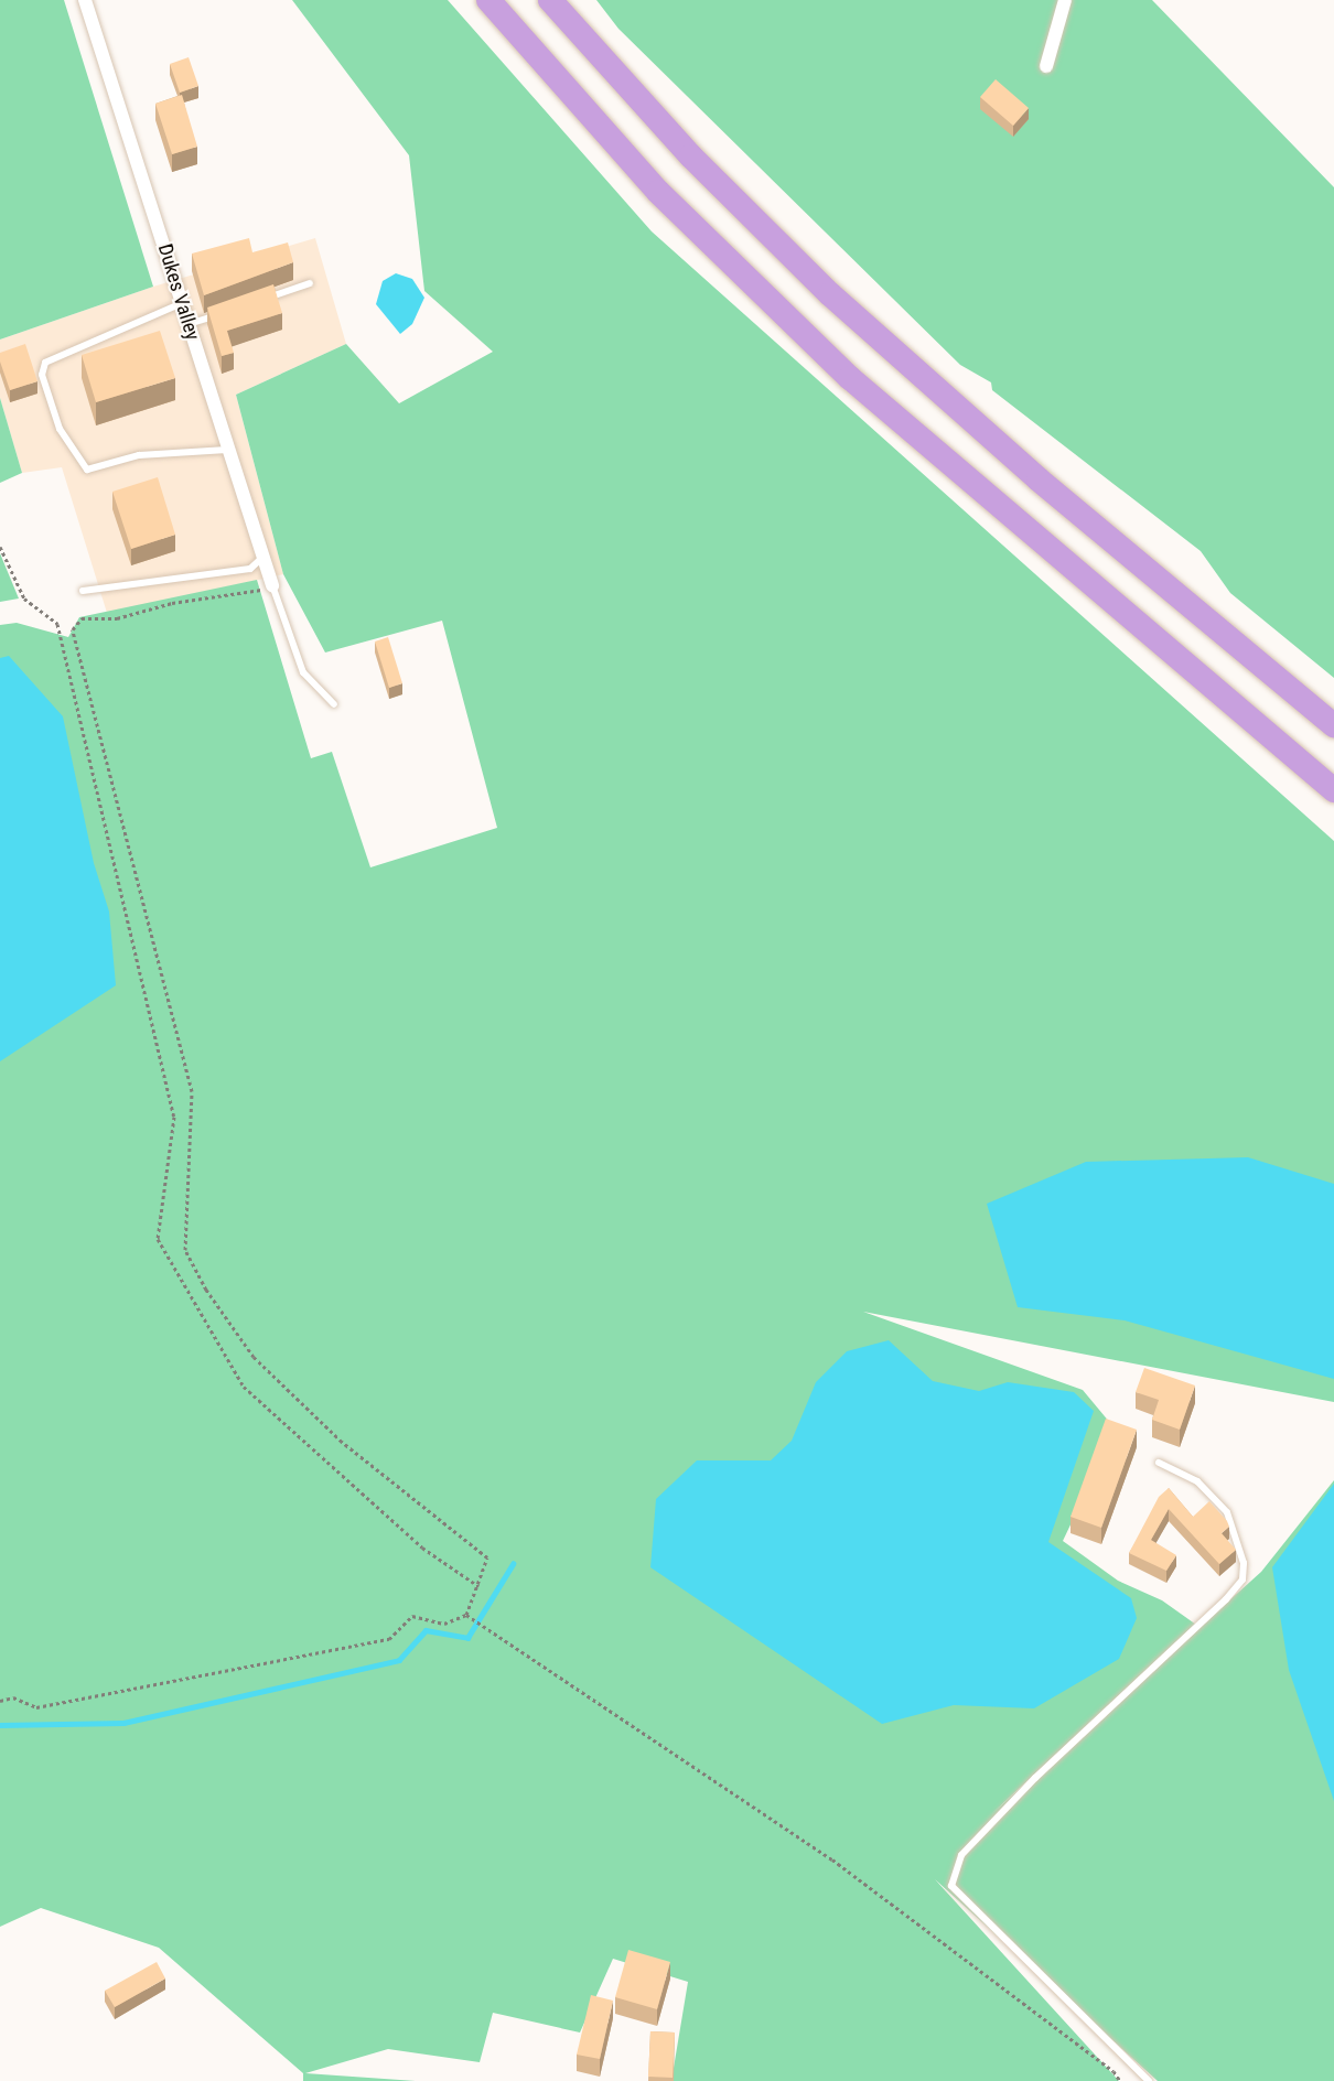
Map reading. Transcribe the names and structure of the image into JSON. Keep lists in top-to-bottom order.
{
  "streets": {
    "street": ["Dukes Valley"]
  }
}
